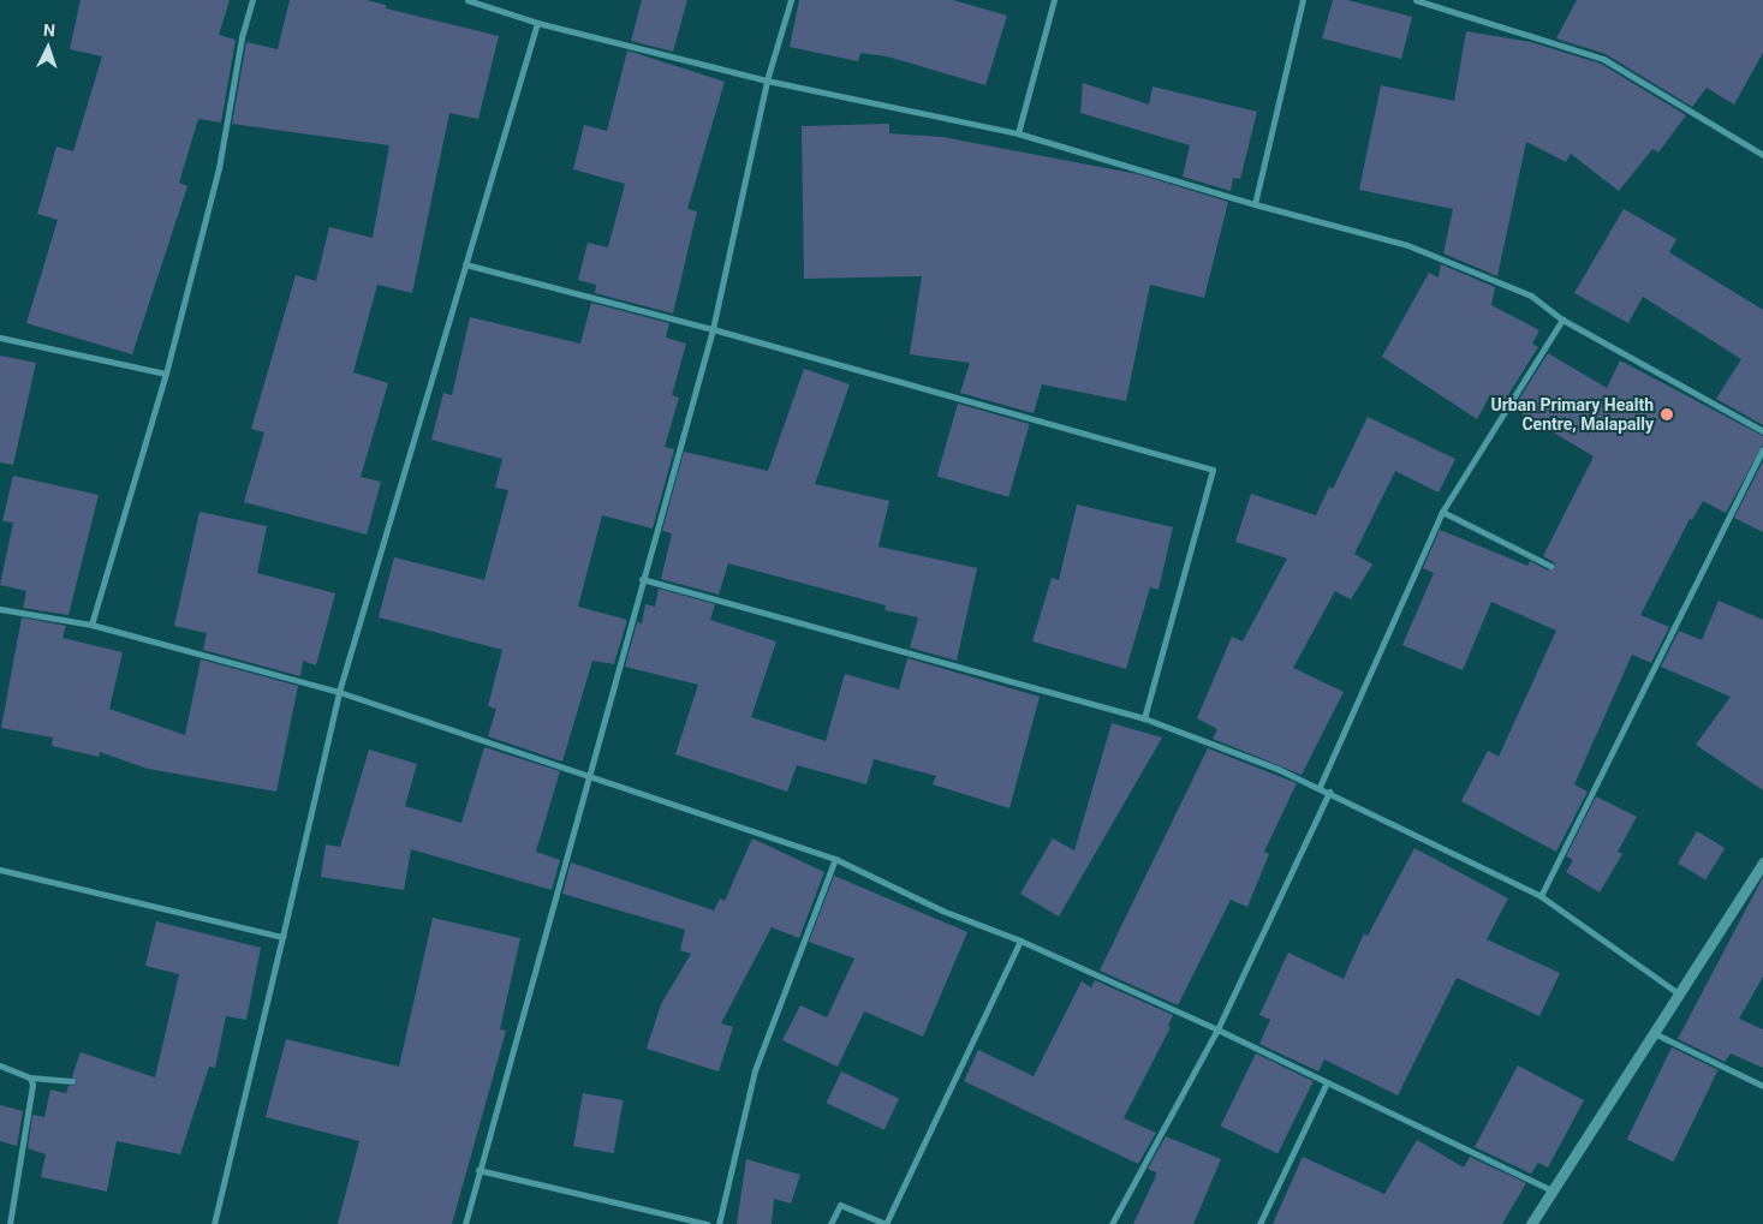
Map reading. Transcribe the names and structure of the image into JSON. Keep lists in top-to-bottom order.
{
  "places": ["Urban Primary Health Centre, Malapally"],
  "north": "top"
}
